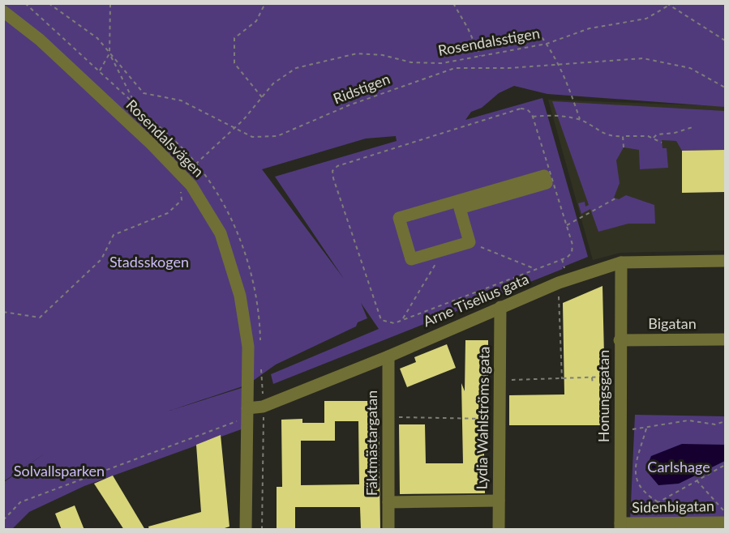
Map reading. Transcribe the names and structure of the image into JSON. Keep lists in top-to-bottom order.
{
  "streets": {
    "street": [
      "Rosendalsvägen",
      "Arne Tiselius gata",
      "Bigatan",
      "Honungsgatan",
      "Lydia Wahlströms gata",
      "Fäktmästargatan",
      "Sidenbigatan"
    ],
    "path": ["Rosendalsstigen", "Ridstigen"]
  },
  "crossings": [
    ["Rosendalsstigen", "Ridstigen"],
    ["Rosendalsstigen", "Rosendalsvägen"],
    ["Rosendalsvägen", "Arne Tiselius gata"],
    ["Arne Tiselius gata", "Honungsgatan"],
    ["Arne Tiselius gata", "Lydia Wahlströms gata"],
    ["Arne Tiselius gata", "Fäktmästargatan"],
    ["Bigatan", "Honungsgatan"],
    ["Honungsgatan", "Sidenbigatan"]
  ],
  "parks": ["Stadsskogen", "Carlshage", "Solvallsparken"]
}
